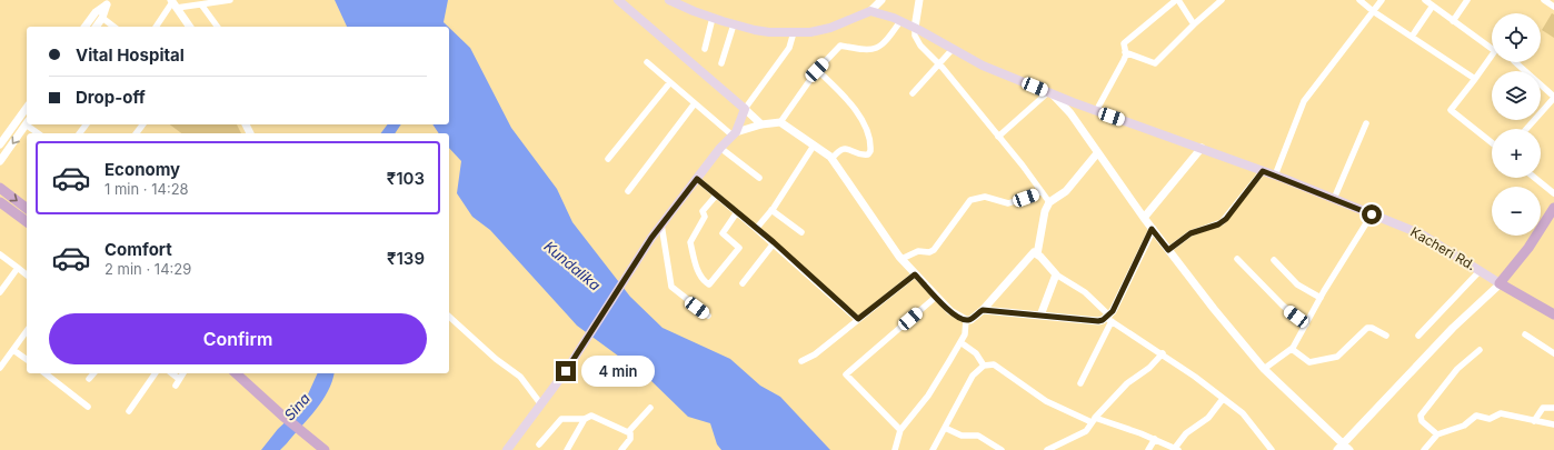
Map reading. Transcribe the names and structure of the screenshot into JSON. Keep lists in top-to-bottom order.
{
  "streets": {
    "main road": ["Kacheri Rd."]
  },
  "water": ["Kundalika", "Sina"],
  "page": {
    "map_buttons": ["+", "−"],
    "banner": ["Vital Hospital", "Drop-off"],
    "list": [
      {
        "name": "Economy",
        "note": "1 min · 14:28",
        "value": "₹103"
      },
      {
        "name": "Comfort",
        "note": "2 min · 14:29",
        "value": "₹139"
      }
    ],
    "buttons": "Confirm",
    "bubble": "4 min"
  }
}
